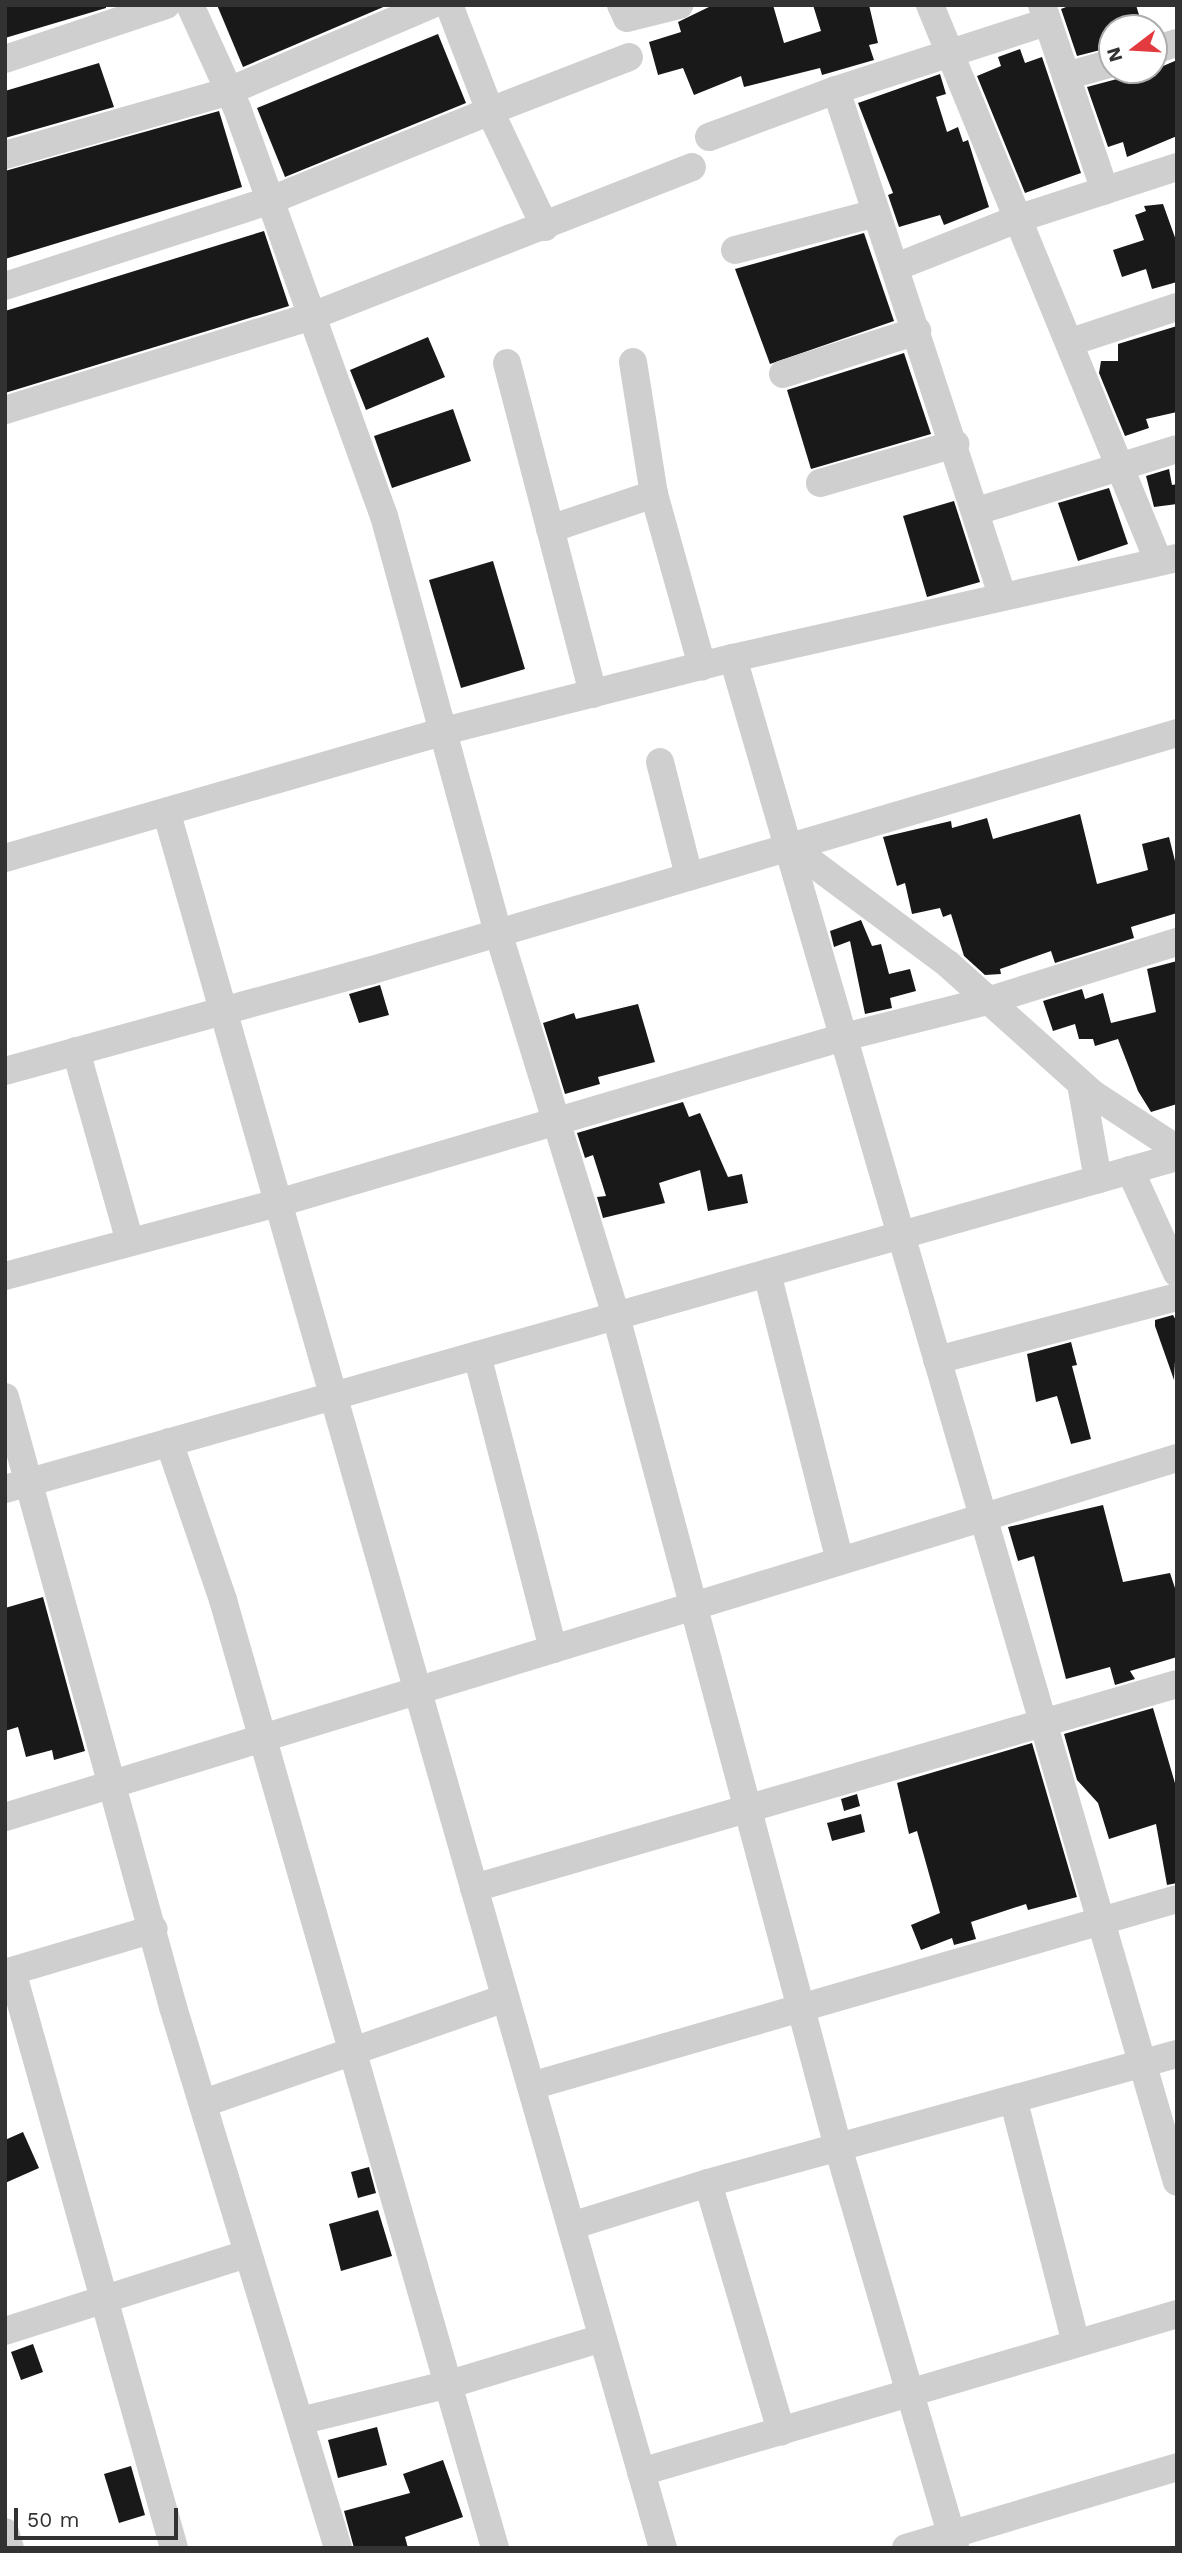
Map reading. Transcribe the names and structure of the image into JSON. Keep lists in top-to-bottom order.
{
  "scale_bar": "50 m",
  "north": "left"
}
